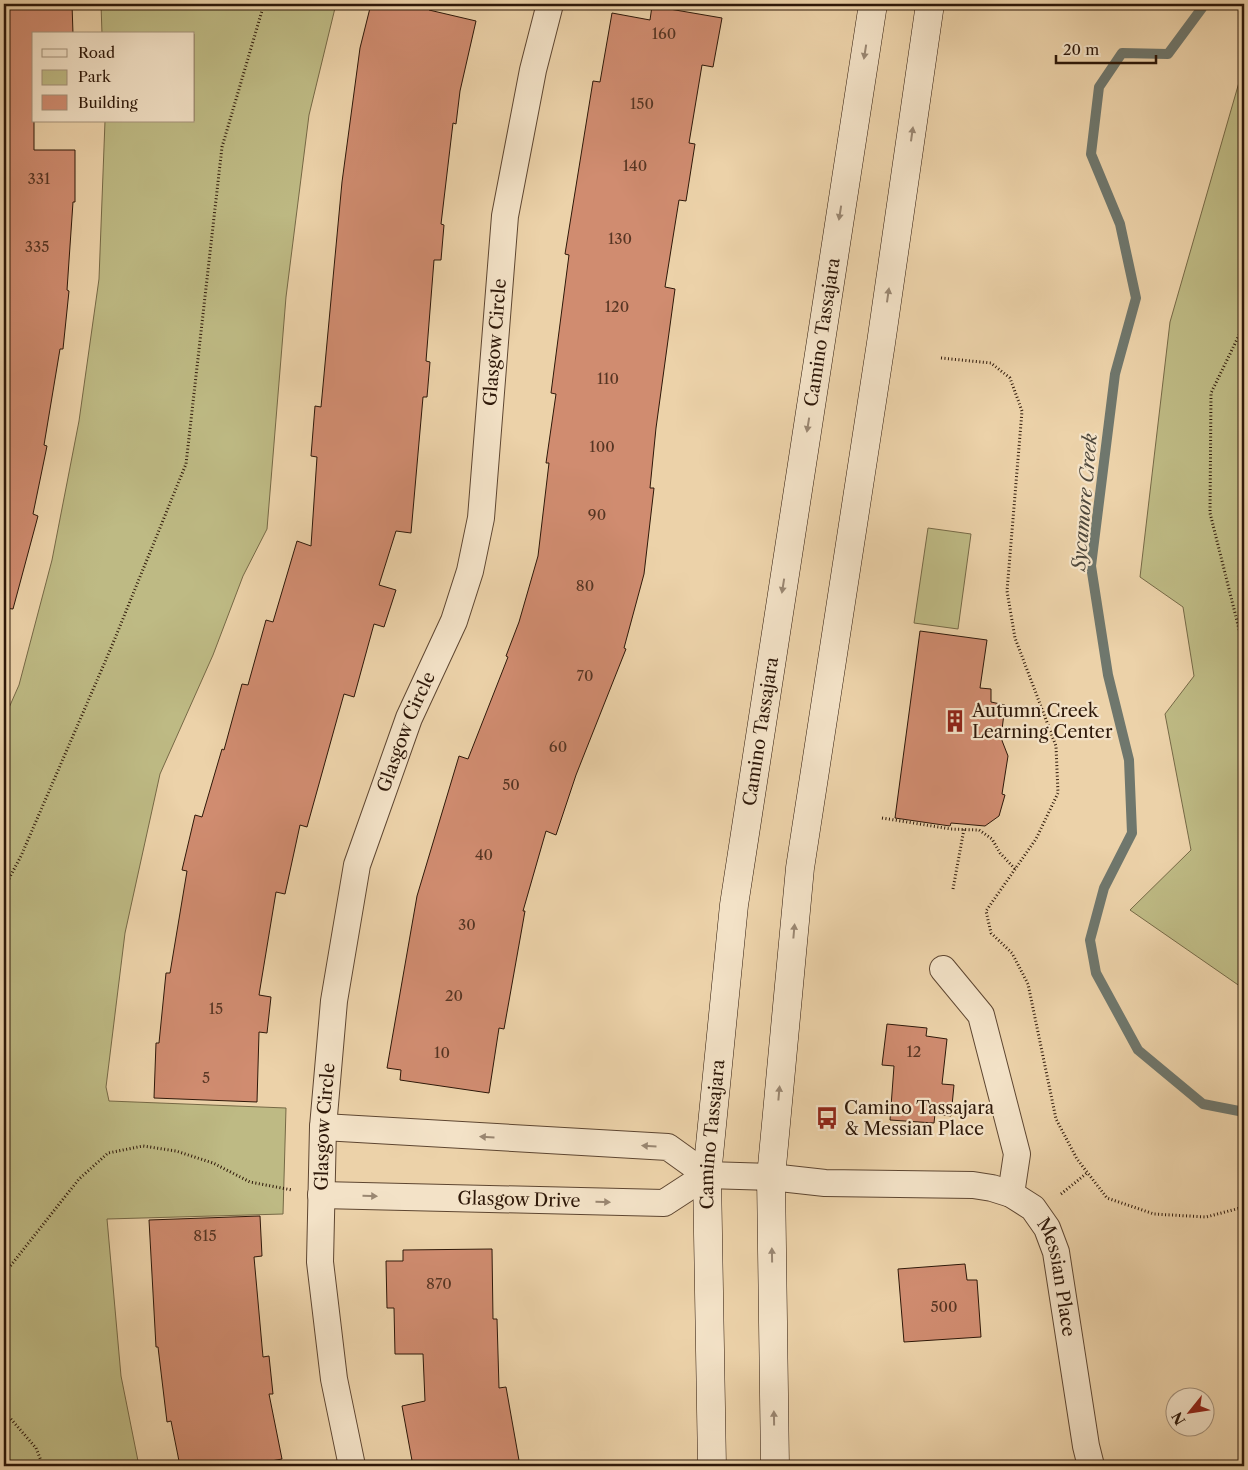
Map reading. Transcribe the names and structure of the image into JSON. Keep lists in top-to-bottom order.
{
  "streets": {
    "main road": ["Camino Tassajara"],
    "street": ["Glasgow Circle", "Glasgow Drive", "Messian Place"]
  },
  "crossings": [
    ["Camino Tassajara", "Glasgow Drive"],
    ["Glasgow Circle", "Glasgow Drive"]
  ],
  "water": ["Sycamore Creek"],
  "places": {
    "building": ["Autumn Creek Learning Center"],
    "bus stop": ["Camino Tassajara & Messian Place"]
  },
  "house_numbers": [
    "160",
    "150",
    "140",
    "331",
    "130",
    "335",
    "120",
    "110",
    "100",
    "90",
    "80",
    "70",
    "60",
    "50",
    "40",
    "30",
    "20",
    "15",
    "12",
    "10",
    "5",
    "815",
    "870",
    "500"
  ],
  "legend": ["Road", "Park", "Building"],
  "scale_bar": "20 m",
  "north": "bottom left"
}
